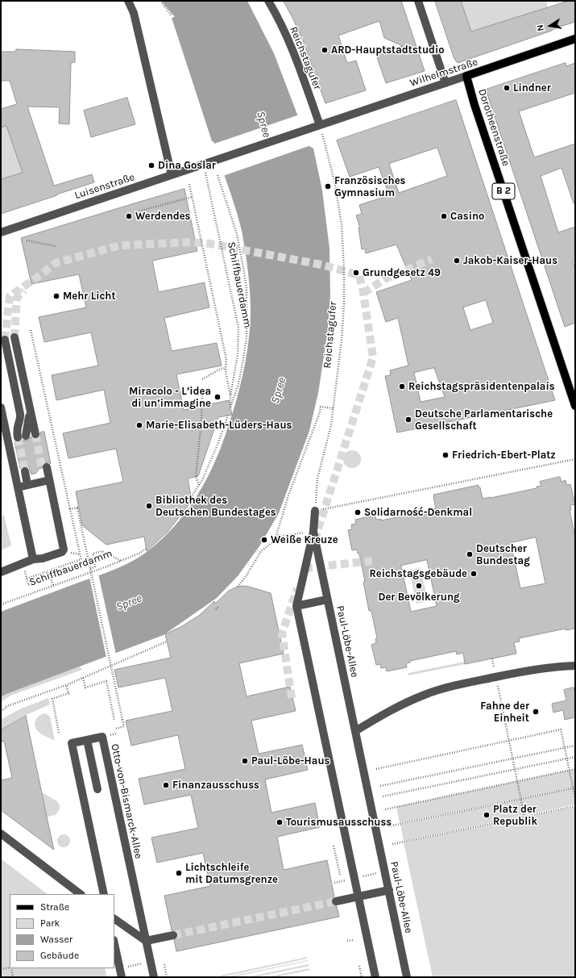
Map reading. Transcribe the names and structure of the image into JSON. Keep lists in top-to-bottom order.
{
  "streets": {
    "main road": ["Wilhelmstraße", "Dorotheenstraße", "B 2"],
    "street": [
      "Reichstagufer",
      "Luisenstraße",
      "Schiffbauerdamm",
      "Paul-Löbe-Allee",
      "Otto-von-Bismarck-Allee"
    ]
  },
  "crossings": [
    ["Reichstagufer", "Wilhelmstraße"],
    ["Wilhelmstraße", "Dorotheenstraße"],
    ["Wilhelmstraße", "Luisenstraße"]
  ],
  "water": ["Spree"],
  "places": [
    "ARD-Hauptstadtstudio",
    "Lindner",
    "Dina Goslar",
    "Französisches Gymnasium",
    "Werdendes",
    "Casino",
    "Jakob-Kaiser-Haus",
    "Grundgesetz 49",
    "Mehr Licht",
    "Reichstagspräsidentenpalais",
    "Miracolo - L’idea di un’immagine",
    "Deutsche Parlamentarische Gesellschaft",
    "Marie-Elisabeth-Lüders-Haus",
    "Friedrich-Ebert-Platz",
    "Bibliothek des Deutschen Bundestages",
    "Solidarność-Denkmal",
    "Weiße Kreuze",
    "Deutscher Bundestag",
    "Reichstagsgebäude",
    "Der Bevölkerung",
    "Fahne der Einheit",
    "Paul-Löbe-Haus",
    "Finanzausschuss",
    "Platz der Republik",
    "Tourismusausschuss",
    "Lichtschleife mit Datumsgrenze"
  ],
  "legend": [
    "Straße",
    "Park",
    "Wasser",
    "Gebäude"
  ],
  "north": "left"
}
